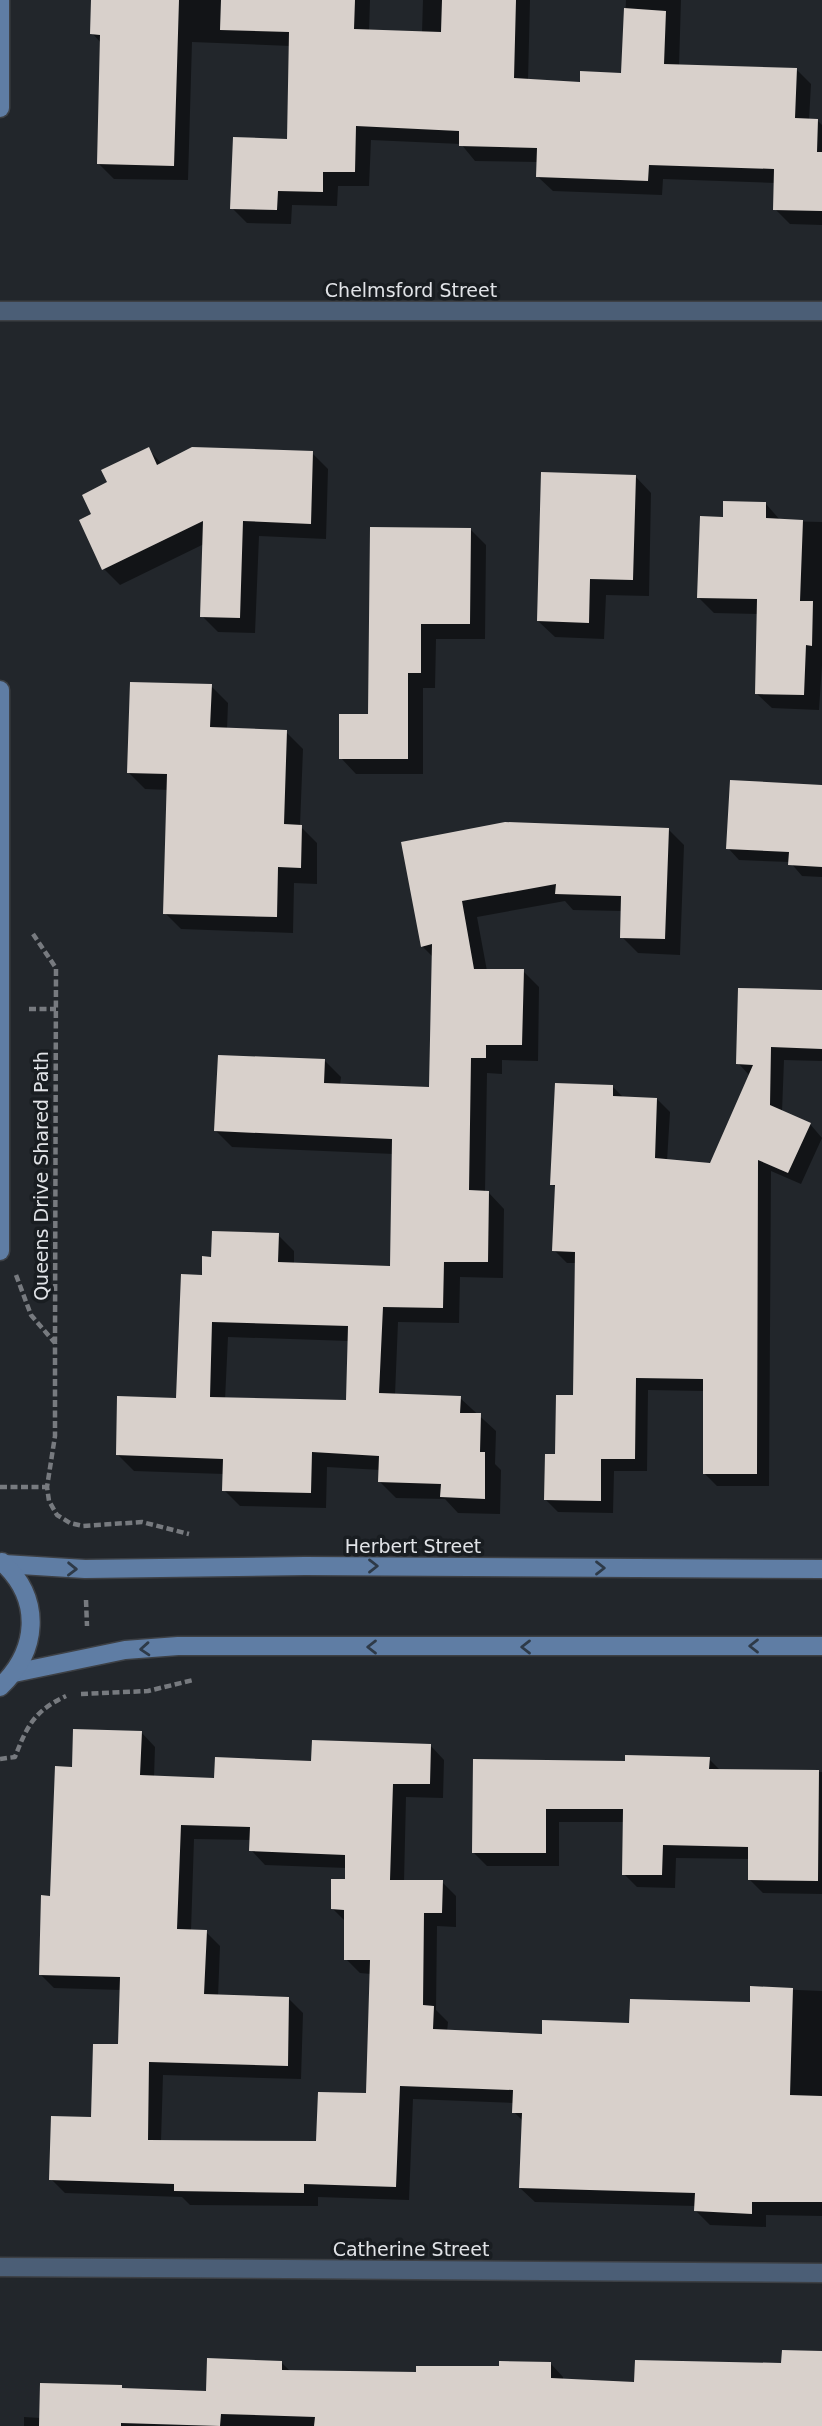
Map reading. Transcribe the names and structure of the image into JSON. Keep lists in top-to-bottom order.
{
  "streets": {
    "street": ["Chelmsford Street", "Herbert Street", "Catherine Street"],
    "path": ["Queens Drive Shared Path"]
  }
}
